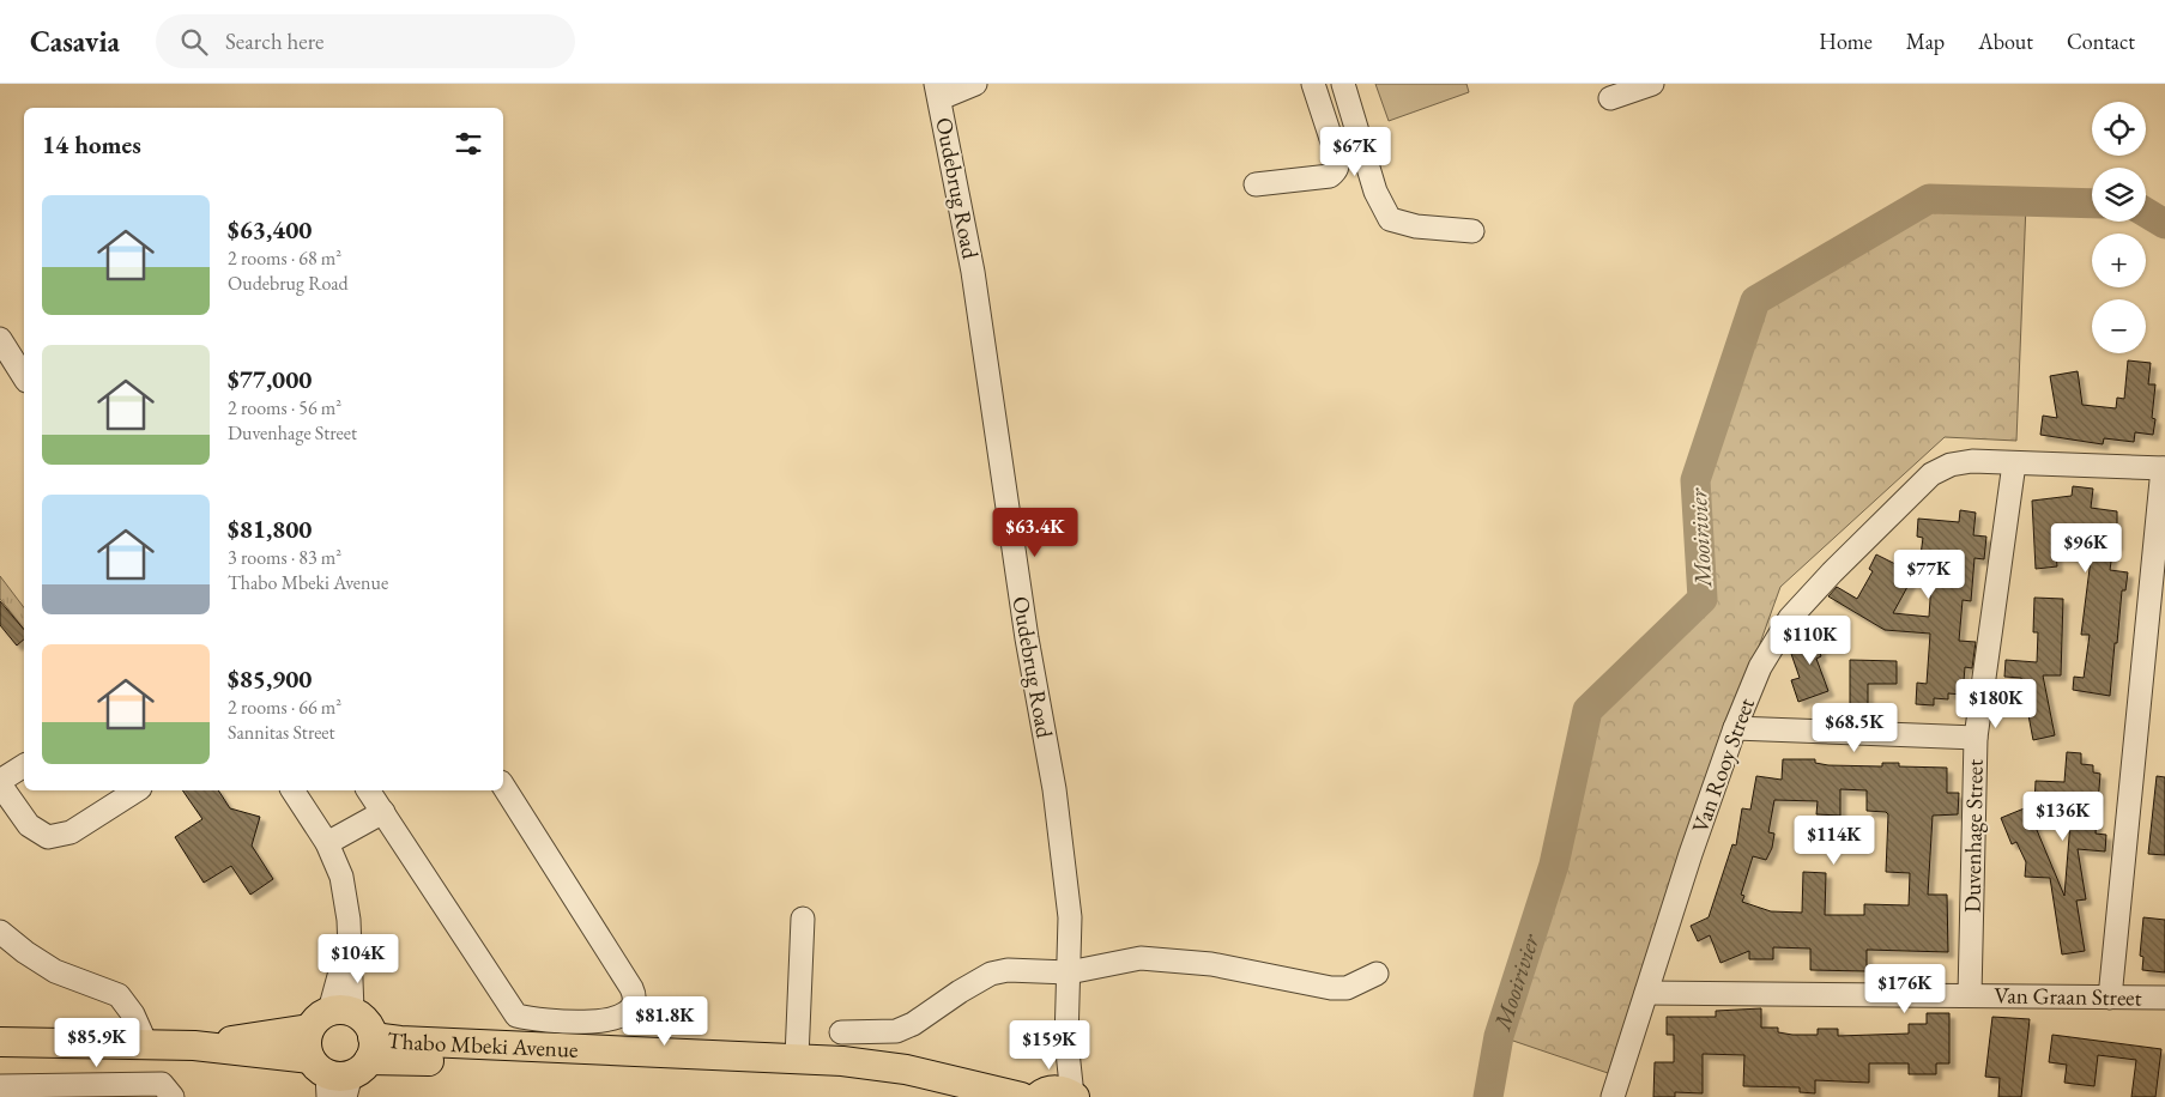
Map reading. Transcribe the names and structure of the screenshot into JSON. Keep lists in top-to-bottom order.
{
  "streets": {
    "main road": ["Thabo Mbeki Avenue"],
    "street": [
      "Oudebrug Road",
      "Van Rooy Street",
      "Duvenhage Street",
      "Van Graan Street"
    ]
  },
  "crossings": [
    ["Oudebrug Road", "Thabo Mbeki Avenue"],
    ["Van Rooy Street", "Duvenhage Street"],
    ["Van Rooy Street", "Van Graan Street"],
    ["Duvenhage Street", "Van Graan Street"]
  ],
  "water": ["Mooirivier"],
  "page": {
    "header": "Casavia",
    "search": "Search here",
    "nav": [
      "Home",
      "Map",
      "About",
      "Contact"
    ],
    "map_buttons": ["+", "−"],
    "heading": "14 homes",
    "price": [
      "$67K",
      "$63.4K",
      "$96K",
      "$77K",
      "$110K",
      "$180K",
      "$68.5K",
      "$136K",
      "$114K",
      "$104K",
      "$176K",
      "$81.8K",
      "$85.9K",
      "$159K"
    ],
    "list": [
      {
        "name": "$63,400",
        "note": "2 rooms · 68 m² · Oudebrug Road"
      },
      {
        "name": "$77,000",
        "note": "2 rooms · 56 m² · Duvenhage Street"
      },
      {
        "name": "$81,800",
        "note": "3 rooms · 83 m² · Thabo Mbeki Avenue"
      },
      {
        "name": "$85,900",
        "note": "2 rooms · 66 m² · Sannitas Street"
      }
    ]
  }
}
